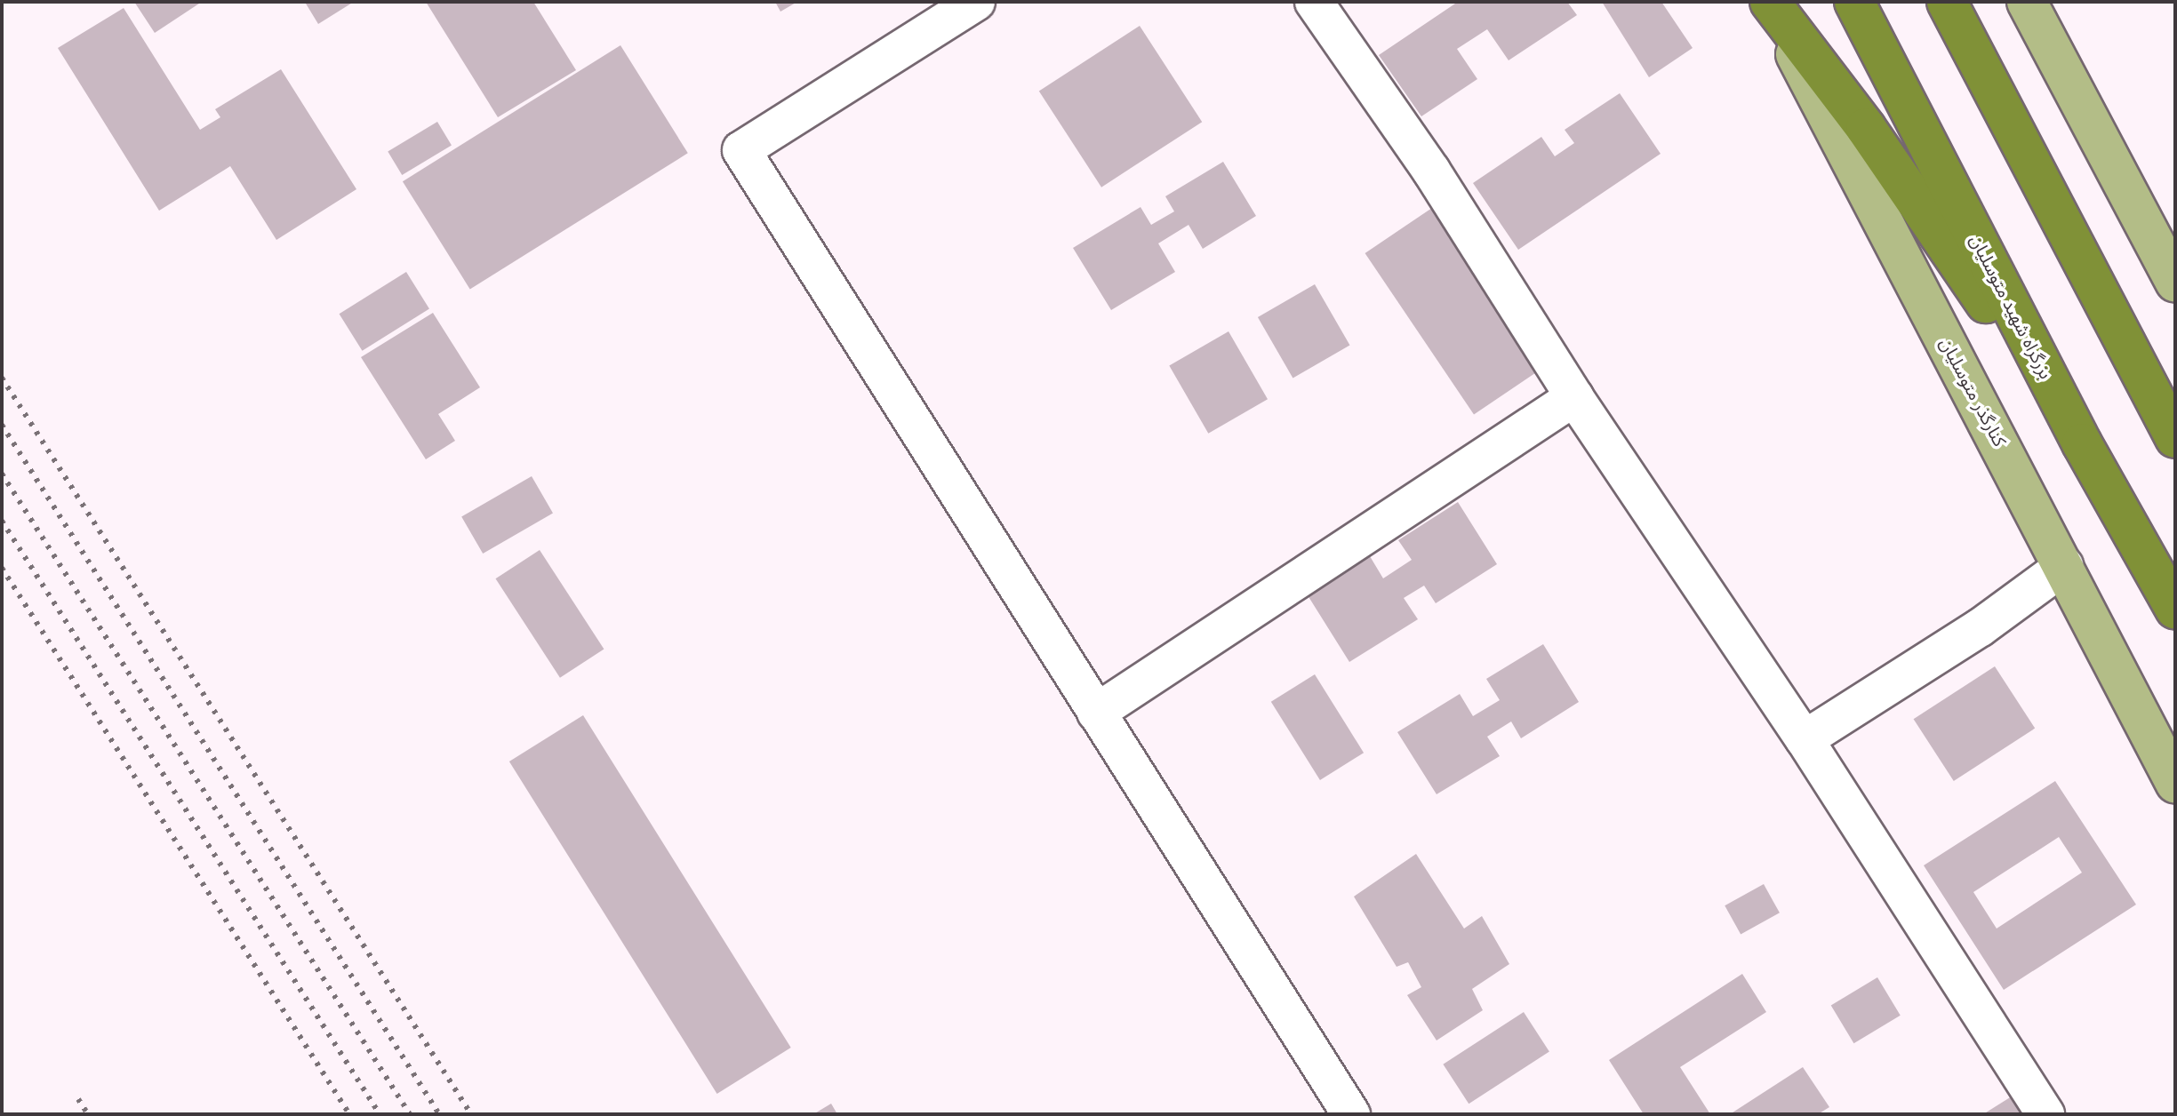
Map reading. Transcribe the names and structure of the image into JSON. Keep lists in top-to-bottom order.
{
  "streets": {
    "highway": ["بزرگراه شهید متوسلیان"],
    "main road": ["کنارگذر متوسلیان"]
  }
}
